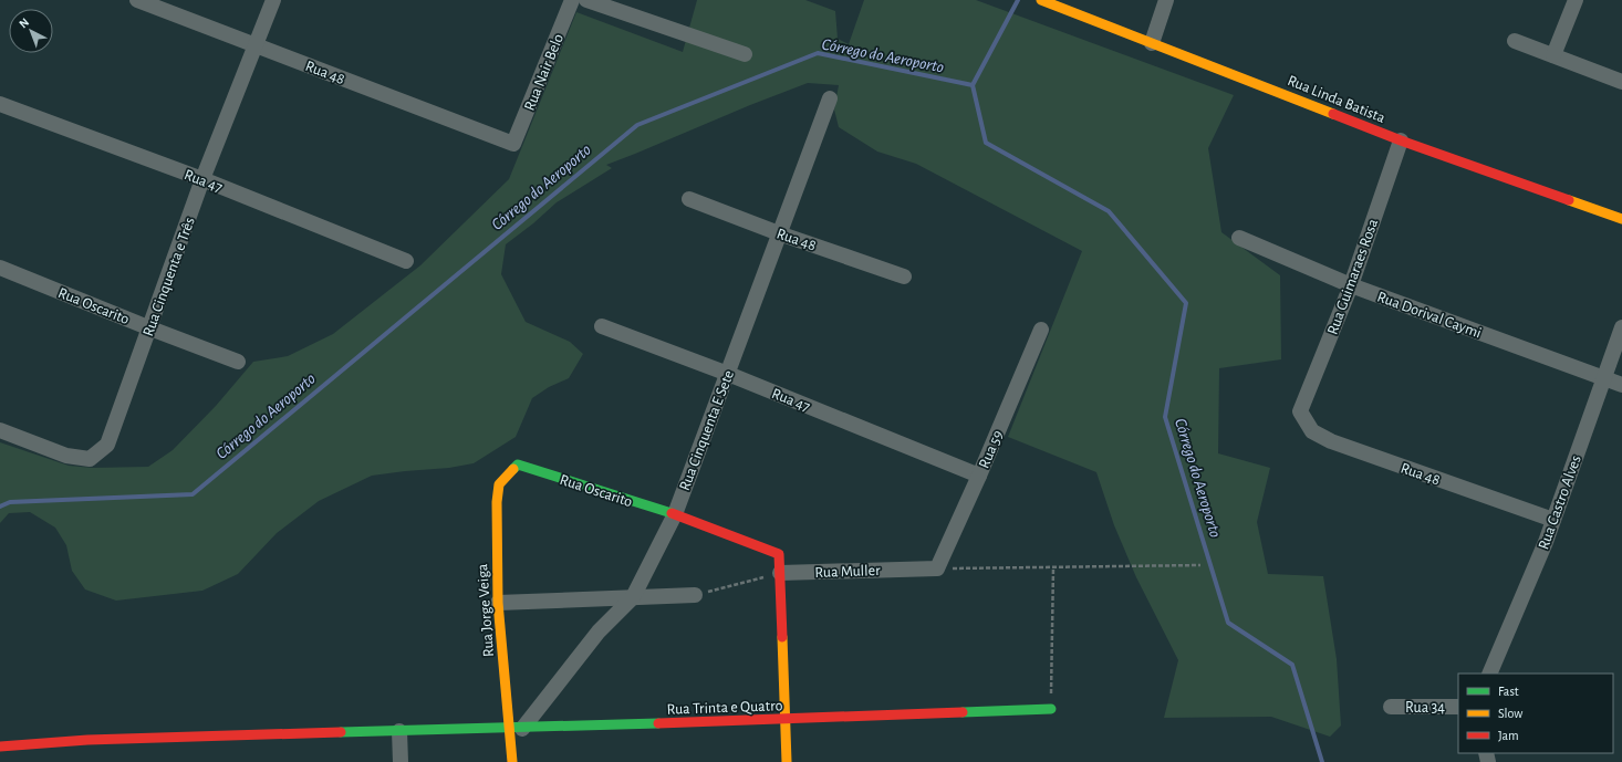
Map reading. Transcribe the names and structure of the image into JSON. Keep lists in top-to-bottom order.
{
  "streets": {
    "street": [
      "Rua 48",
      "Rua Nair Belo",
      "Rua Linda Batista",
      "Rua 47",
      "Rua Cinquenta e Três",
      "Rua Guimaraes Rosa",
      "Rua Oscarito",
      "Rua Dorival Caymi",
      "Rua Cinquenta E Sete",
      "Rua 59",
      "Rua Castro Alves",
      "Rua Muller",
      "Rua Jorge Veiga",
      "Rua Trinta e Quatro",
      "Rua 34"
    ]
  },
  "crossings": [
    ["Rua 48", "Rua Nair Belo"],
    ["Rua 48", "Rua Cinquenta e Três"],
    ["Rua 48", "Rua Guimaraes Rosa"],
    ["Rua 48", "Rua Cinquenta E Sete"],
    ["Rua 48", "Rua Castro Alves"],
    ["Rua Linda Batista", "Rua Guimaraes Rosa"],
    ["Rua 47", "Rua Cinquenta e Três"],
    ["Rua 47", "Rua Cinquenta E Sete"],
    ["Rua 47", "Rua 59"],
    ["Rua Cinquenta e Três", "Rua Oscarito"],
    ["Rua Guimaraes Rosa", "Rua Dorival Caymi"],
    ["Rua Oscarito", "Rua Cinquenta E Sete"],
    ["Rua Oscarito", "Rua Muller"],
    ["Rua Oscarito", "Rua Jorge Veiga"],
    ["Rua Dorival Caymi", "Rua Castro Alves"],
    ["Rua Cinquenta E Sete", "Rua Jorge Veiga"],
    ["Rua Cinquenta E Sete", "Rua Trinta e Quatro"],
    ["Rua 59", "Rua Muller"],
    ["Rua Jorge Veiga", "Rua Trinta e Quatro"]
  ],
  "water": ["Córrego do Aeroporto"],
  "legend": ["Fast", "Slow", "Jam"],
  "north": "top left"
}
